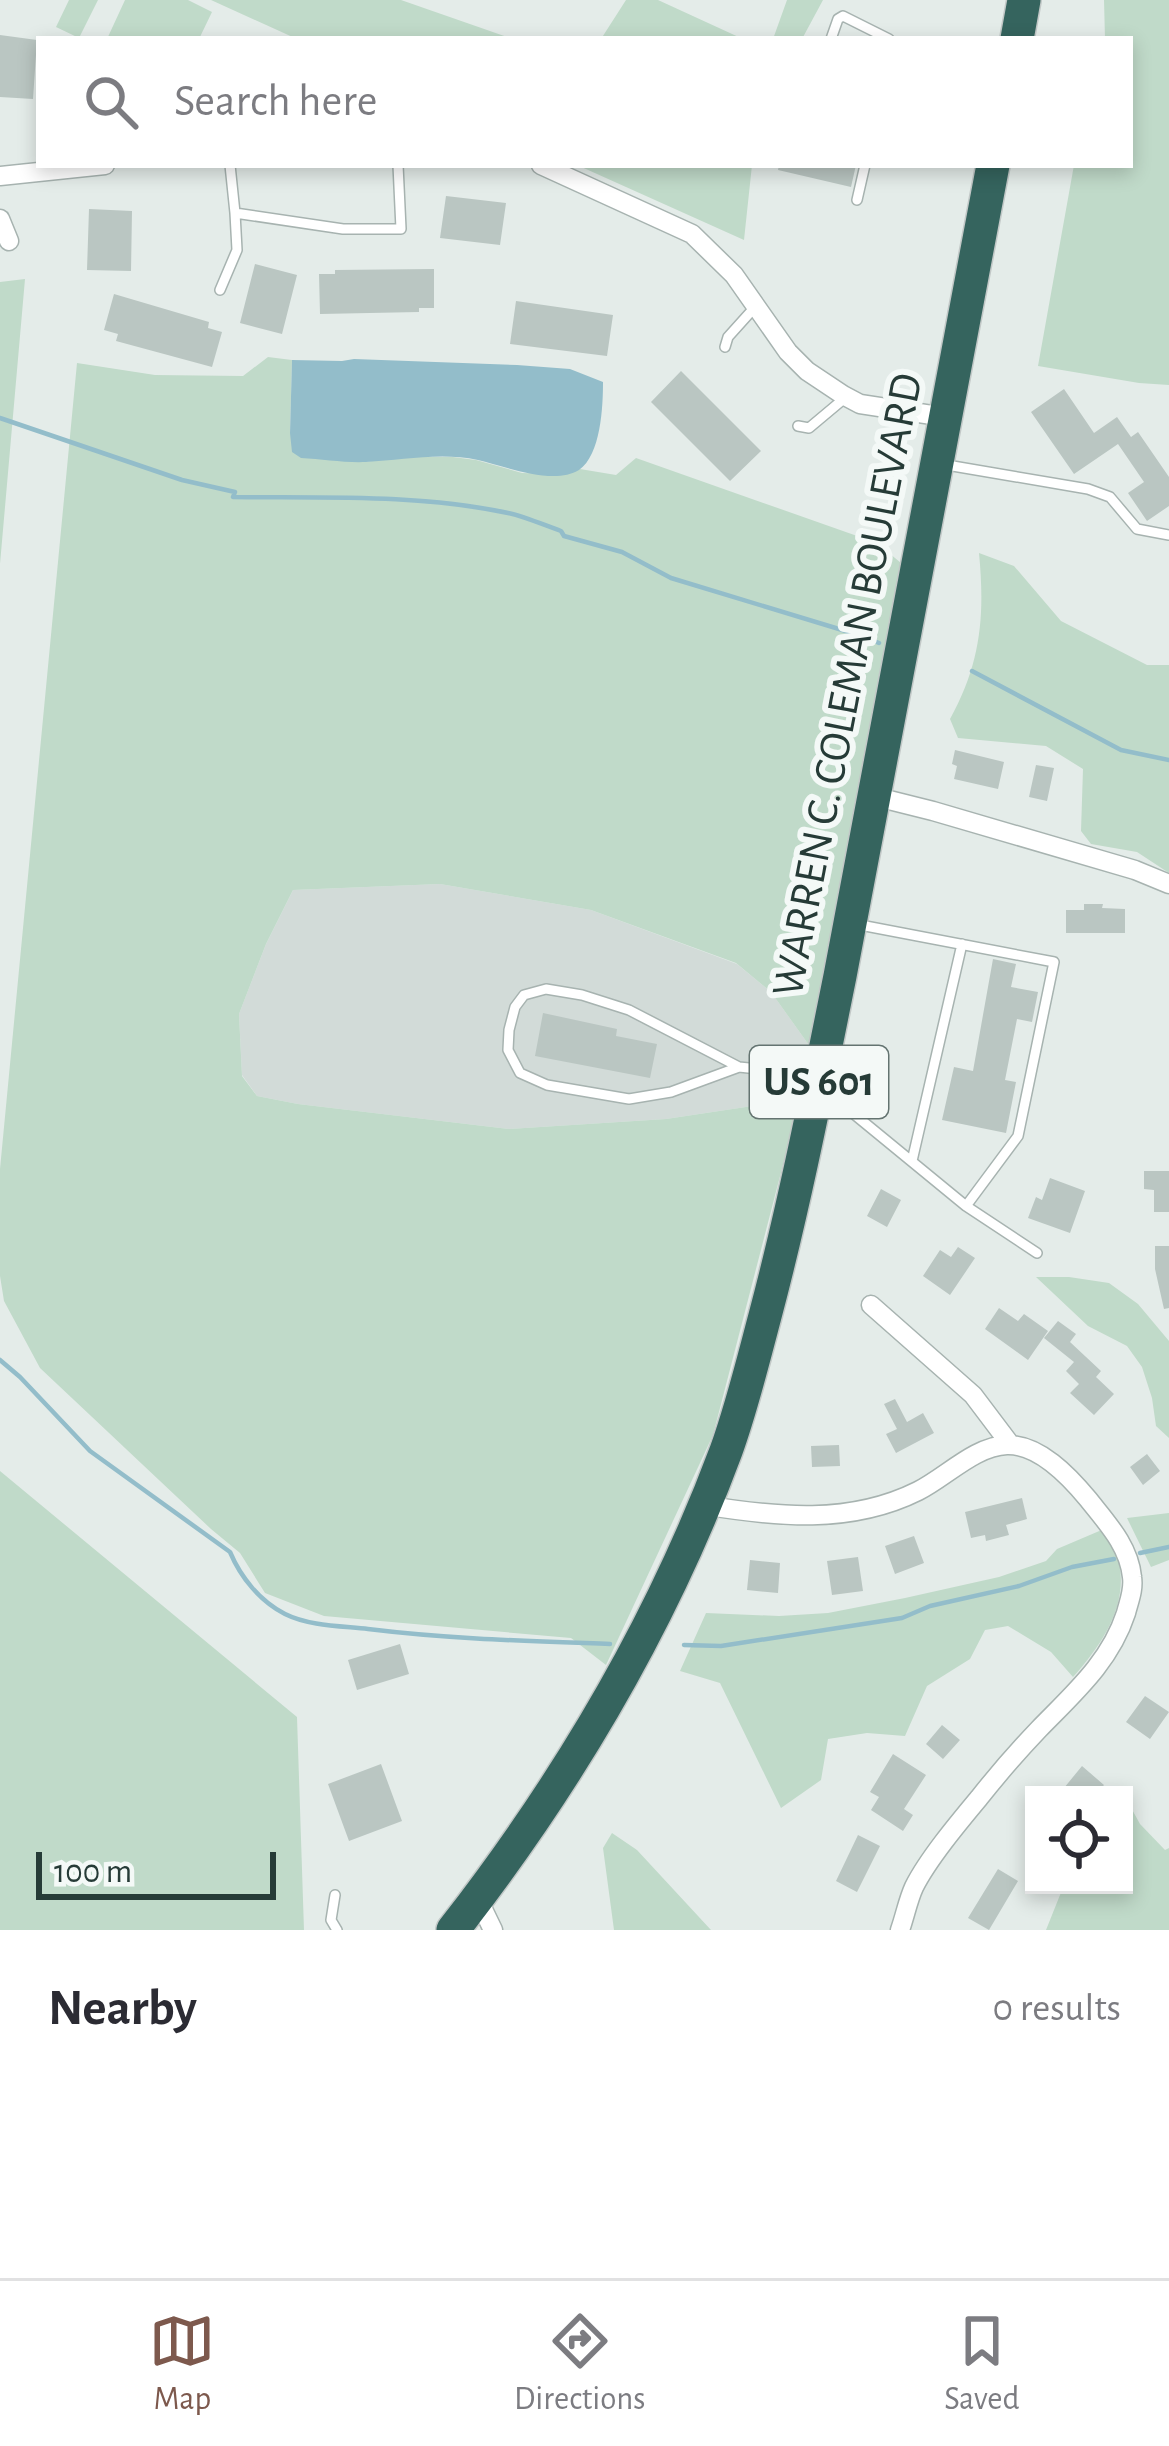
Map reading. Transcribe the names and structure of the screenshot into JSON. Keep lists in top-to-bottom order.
{
  "streets": {
    "highway": ["WARREN C. COLEMAN BOULEVARD", "US 601"]
  },
  "scale_bar": "100 m",
  "page": {
    "search": "Search here",
    "scale": "100 m",
    "heading": ["Nearby", "0 results"],
    "nav": ["Map", "Directions", "Saved"]
  }
}
